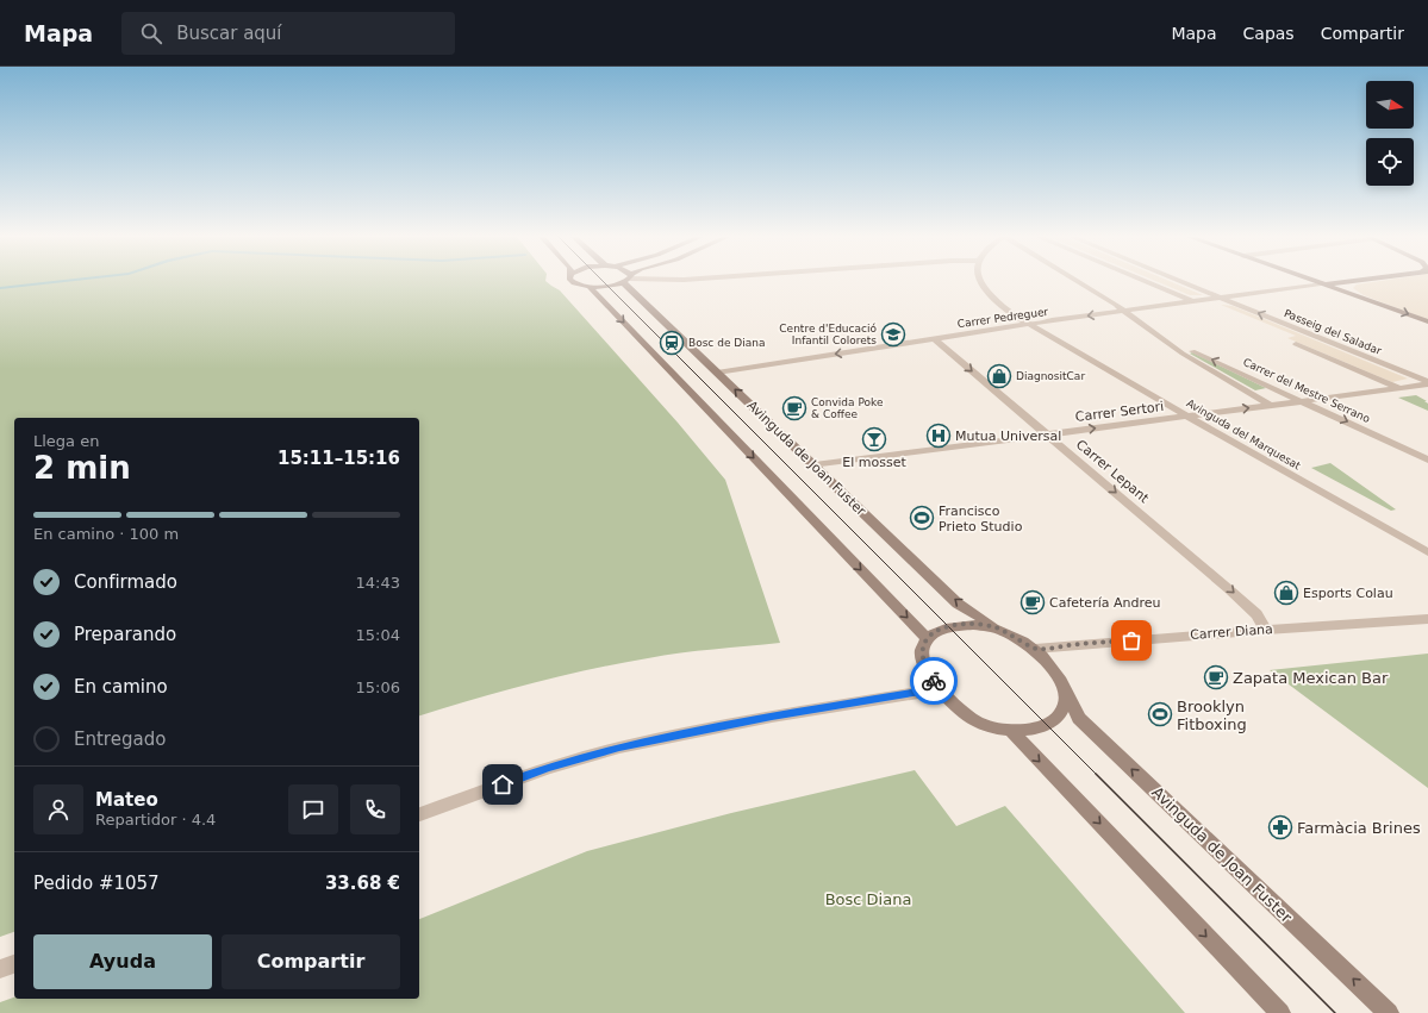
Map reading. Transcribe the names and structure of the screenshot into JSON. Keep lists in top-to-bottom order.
{
  "streets": {
    "main road": ["Avinguda de Joan Fuster"],
    "street": [
      "Carrer Pedreguer",
      "Passeig del Saladar",
      "Carrer del Mestre Serrano",
      "Carrer Sertori",
      "Avinguda del Marquesat",
      "Carrer Lepant",
      "Carrer Diana"
    ]
  },
  "crossings": [
    ["Carrer Pedreguer", "Passeig del Saladar"],
    ["Carrer Pedreguer", "Carrer del Mestre Serrano"],
    ["Carrer Pedreguer", "Avinguda del Marquesat"],
    ["Carrer Pedreguer", "Avinguda de Joan Fuster"],
    ["Carrer Pedreguer", "Carrer Lepant"],
    ["Passeig del Saladar", "Carrer Sertori"],
    ["Carrer del Mestre Serrano", "Carrer Sertori"],
    ["Carrer Sertori", "Avinguda del Marquesat"],
    ["Carrer Sertori", "Avinguda de Joan Fuster"],
    ["Carrer Sertori", "Carrer Lepant"],
    ["Avinguda de Joan Fuster", "Carrer Diana"],
    ["Carrer Lepant", "Carrer Diana"]
  ],
  "one_way": ["Carrer Pedreguer", "Carrer Sertori", "Carrer Lepant"],
  "parks": ["Bosc Diana"],
  "places": {
    "school or university": ["Centre d'Educació Infantil Colorets"],
    "station": ["Bosc de Diana"],
    "shop": ["DiagnositCar", "Esports Colau"],
    "cafe": ["Convida Poke & Coffee", "Cafetería Andreu", "Zapata Mexican Bar"],
    "hospital": ["Mutua Universal"],
    "bar": ["El mosset"],
    "sports": ["Francisco Prieto Studio", "Brooklyn Fitboxing"],
    "pharmacy": ["Farmàcia Brines"]
  },
  "north": "right",
  "page": {
    "header": "Mapa",
    "search": "Buscar aquí",
    "nav": ["Mapa", "Capas", "Compartir"],
    "heading": ["2 min", "Llega en", "15:11–15:16"],
    "panel": [
      "Mateo",
      "Repartidor · 4.4",
      "Pedido #1057",
      "33.68 €"
    ],
    "bar": "En camino · 100 m",
    "list": [
      ["Confirmado", "14:43"],
      ["Preparando", "15:04"],
      ["En camino", "15:06"],
      "Entregado"
    ],
    "buttons": ["Ayuda", "Compartir"]
  }
}
